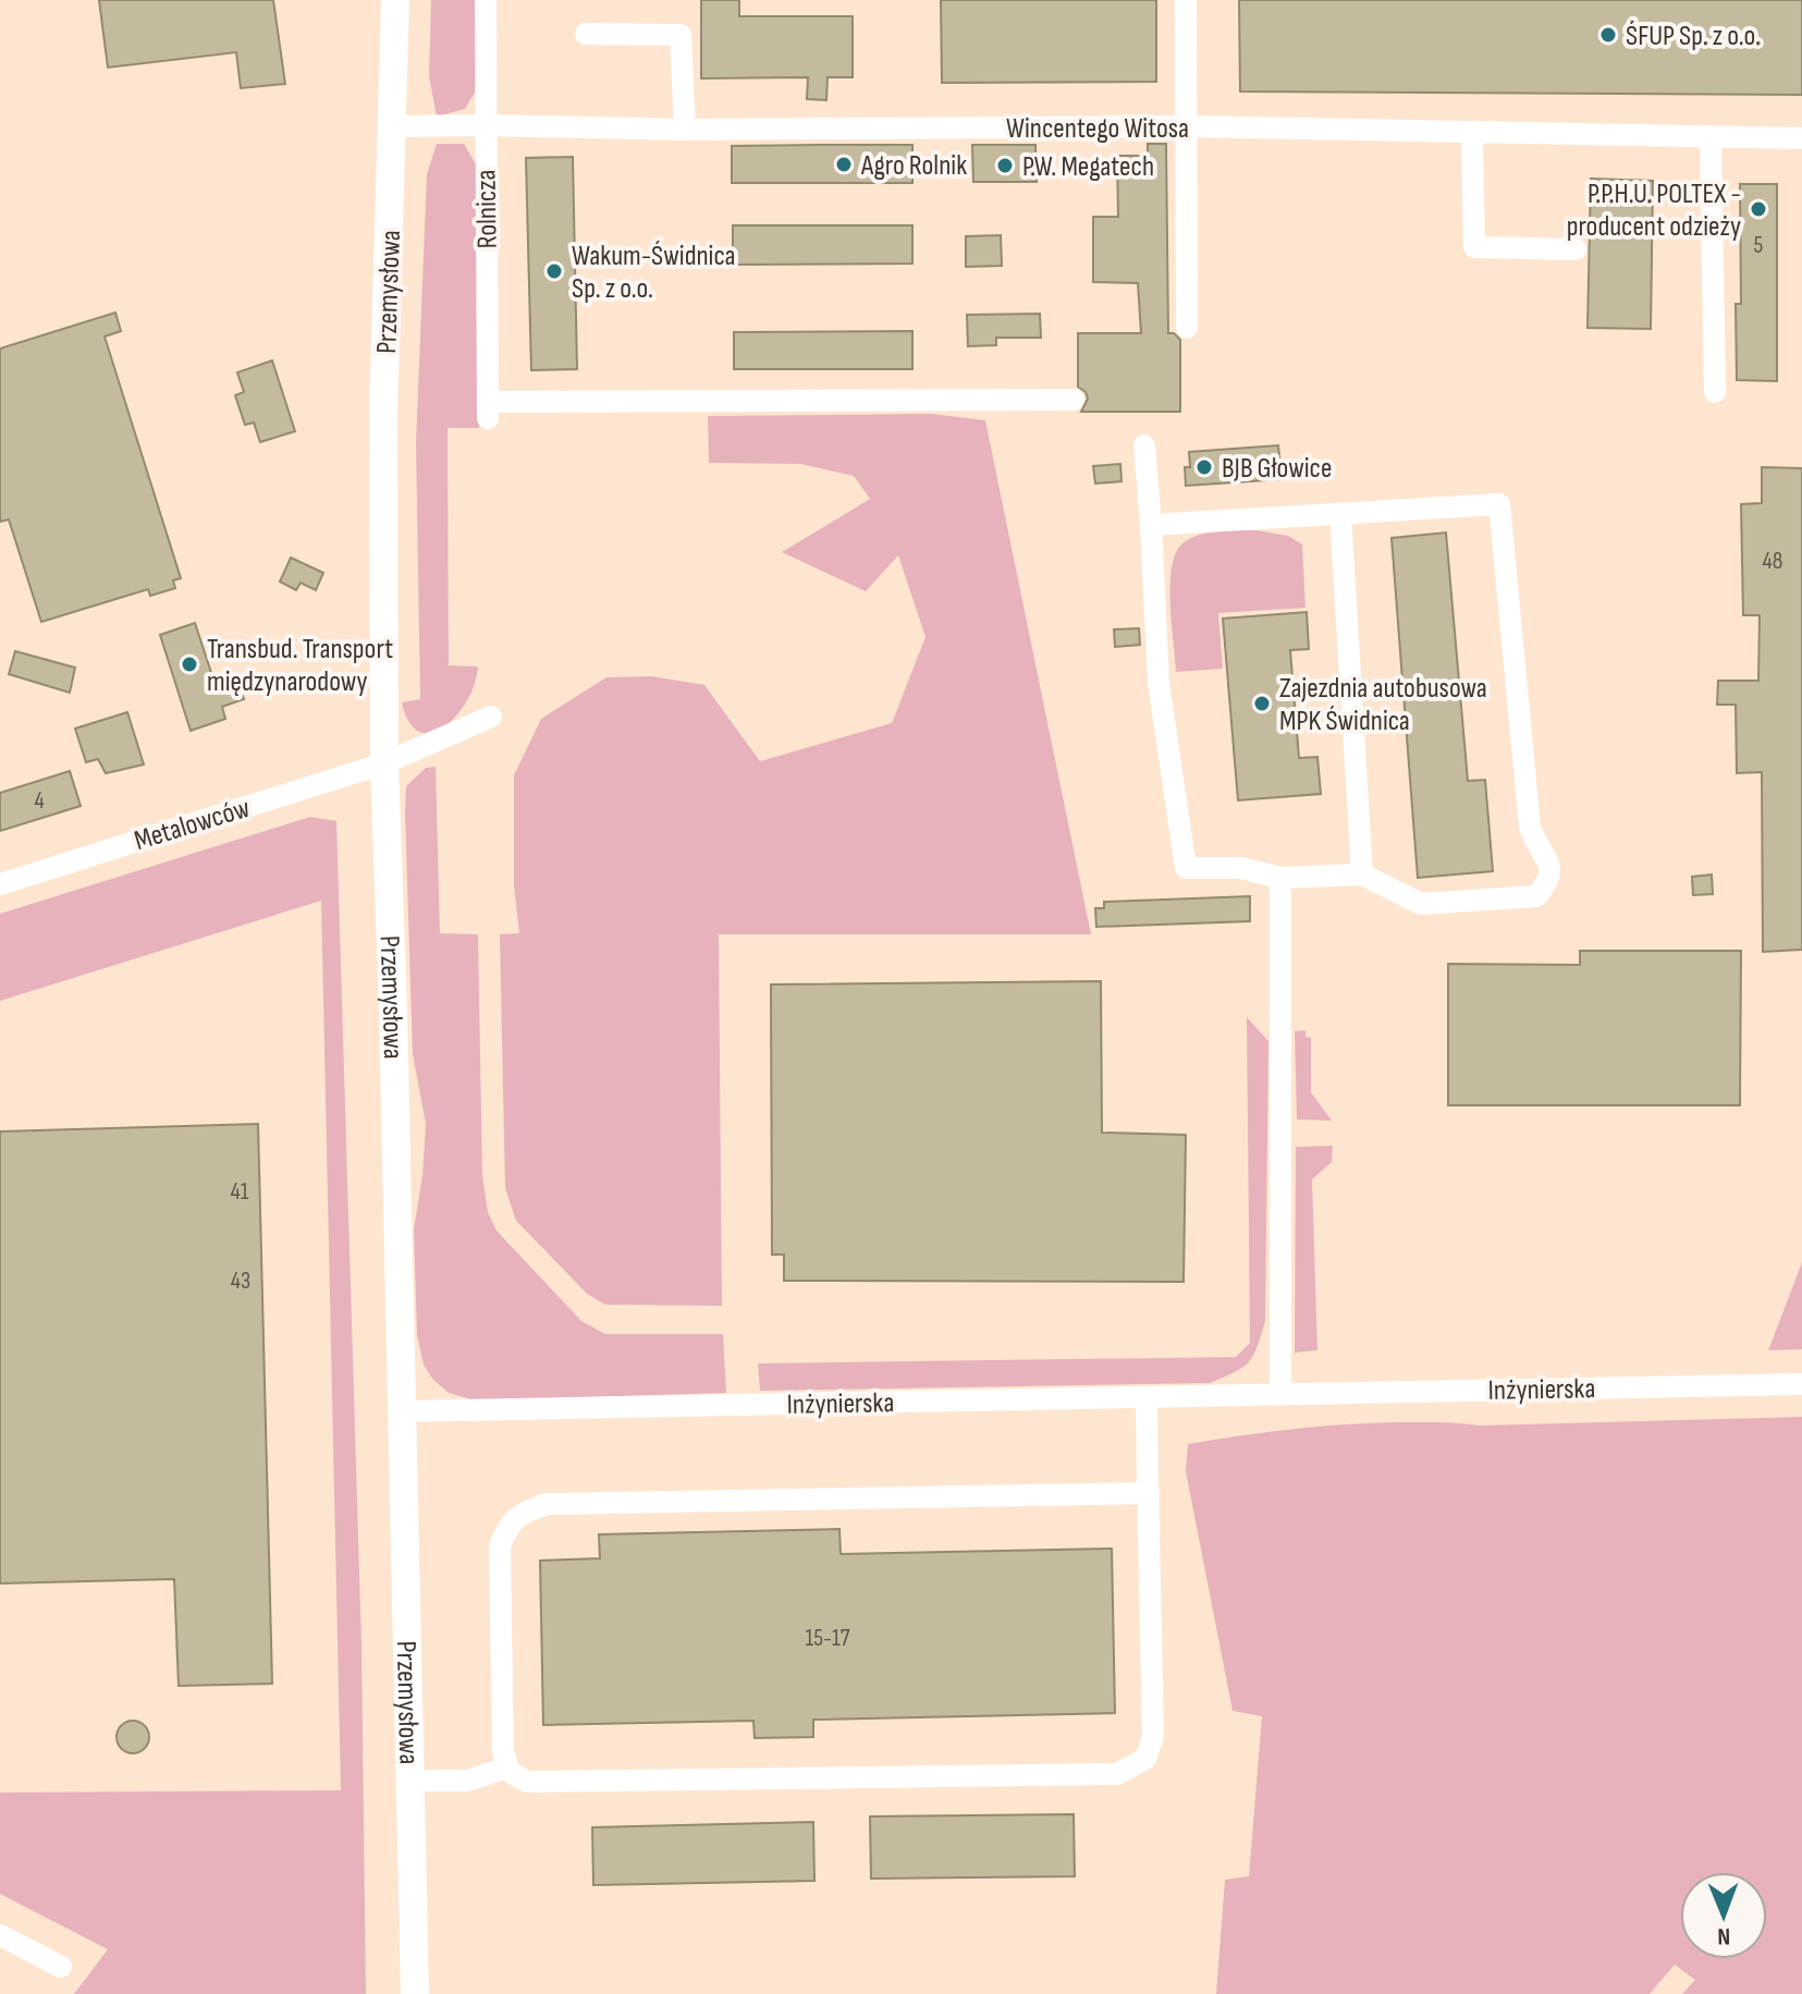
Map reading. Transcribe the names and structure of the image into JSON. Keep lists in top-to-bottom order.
{
  "streets": {
    "main road": ["Przemysłowa"],
    "street": [
      "Wincentego Witosa",
      "Rolnicza",
      "Metalowców",
      "Inżynierska"
    ]
  },
  "crossings": [
    ["Wincentego Witosa", "Rolnicza"],
    ["Wincentego Witosa", "Przemysłowa"],
    ["Przemysłowa", "Metalowców"],
    ["Przemysłowa", "Inżynierska"]
  ],
  "places": [
    "ŚFUP Sp. z o.o.",
    "Agro Rolnik",
    "P.W. Megatech",
    "P.P.H.U. POLTEX - producent odzieży",
    "Wakum-Świdnica Sp. z o.o.",
    "BJB Głowice",
    "Transbud. Transport międzynarodowy",
    "Zajezdnia autobusowa MPK Świdnica"
  ],
  "house_numbers": [
    "5",
    "48",
    "4",
    "41",
    "43",
    "15-17"
  ],
  "north": "bottom"
}
